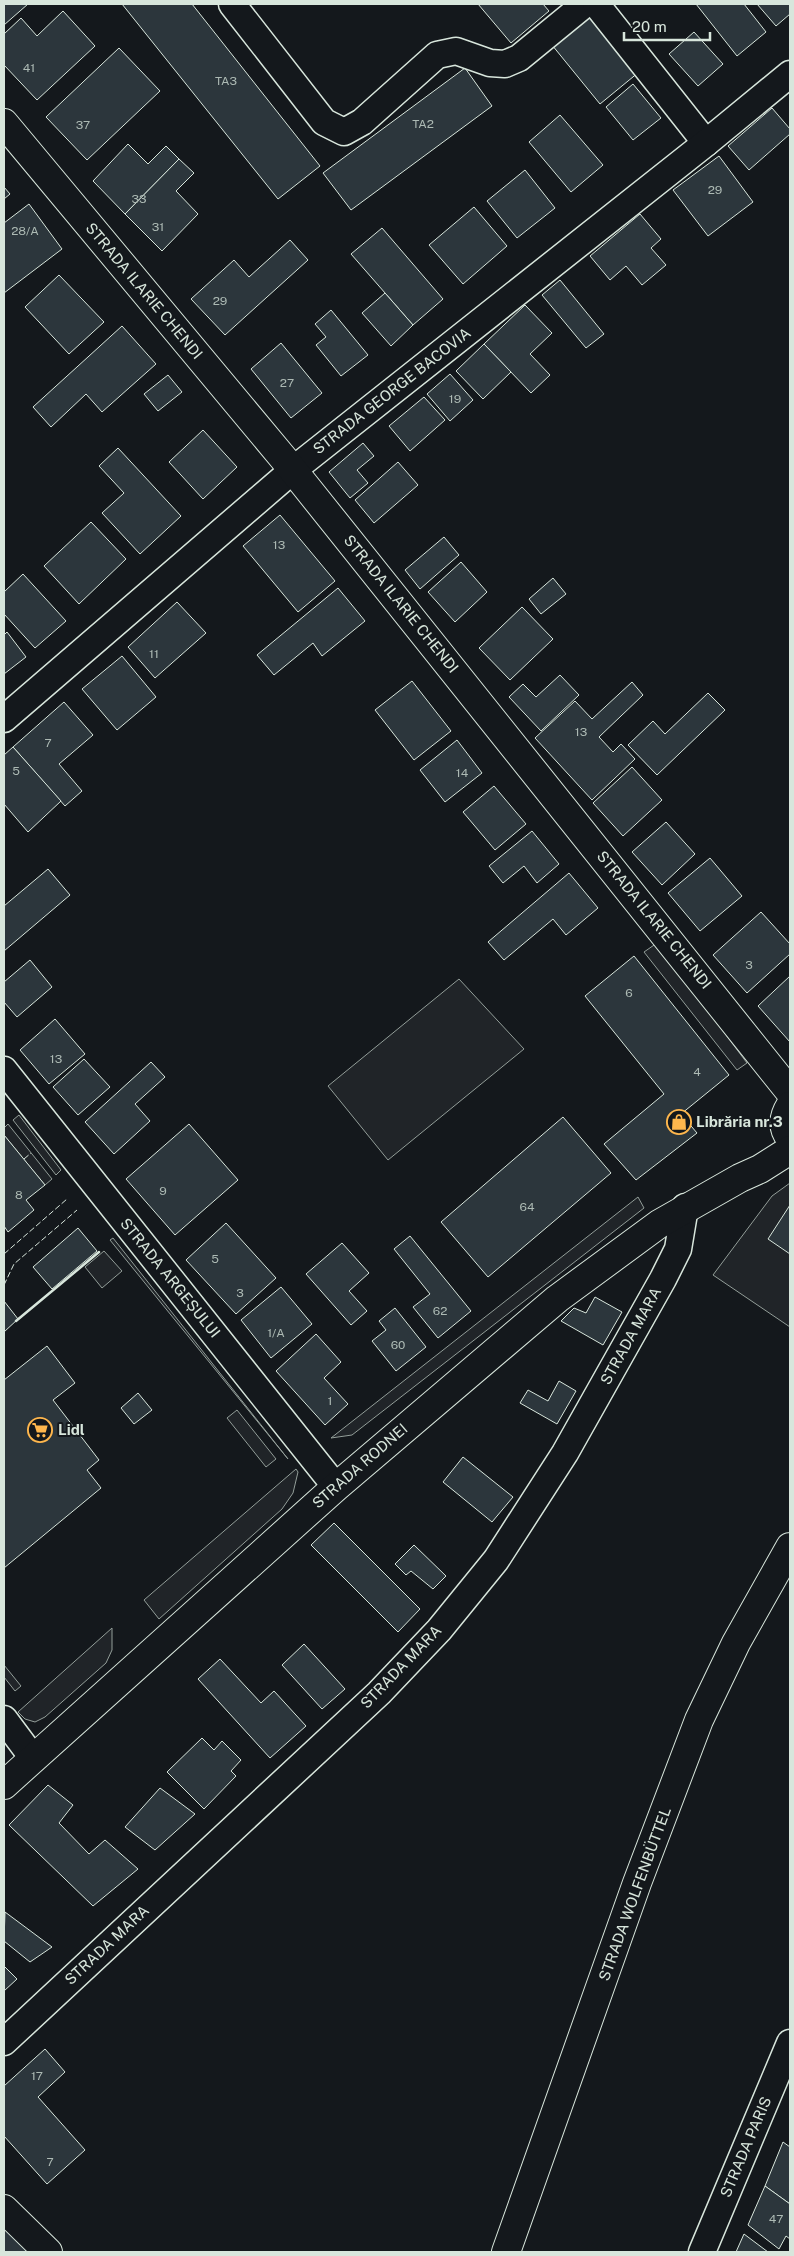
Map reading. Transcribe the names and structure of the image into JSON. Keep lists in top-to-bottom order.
{
  "streets": {
    "main road": ["STRADA ILARIE CHENDI", "STRADA RODNEI", "STRADA WOLFENBÜTTEL"],
    "street": [
      "STRADA GEORGE BACOVIA",
      "STRADA ARGEȘULUI",
      "STRADA MARA",
      "STRADA PARIS"
    ]
  },
  "crossings": [
    ["STRADA ILARIE CHENDI", "STRADA GEORGE BACOVIA"],
    ["STRADA ARGEȘULUI", "STRADA RODNEI"],
    ["STRADA MARA", "STRADA RODNEI"]
  ],
  "places": {
    "shop": ["Librăria nr.3"],
    "supermarket": ["Lidl"]
  },
  "house_numbers": [
    "41",
    "TA3",
    "TA2",
    "37",
    "29",
    "33",
    "31",
    "28/A",
    "29",
    "27",
    "19",
    "13",
    "11",
    "13",
    "7",
    "5",
    "14",
    "3",
    "6",
    "13",
    "4",
    "9",
    "8",
    "64",
    "5",
    "3",
    "62",
    "1/A",
    "60",
    "1",
    "17",
    "7",
    "47"
  ],
  "scale_bar": "20 m"
}
